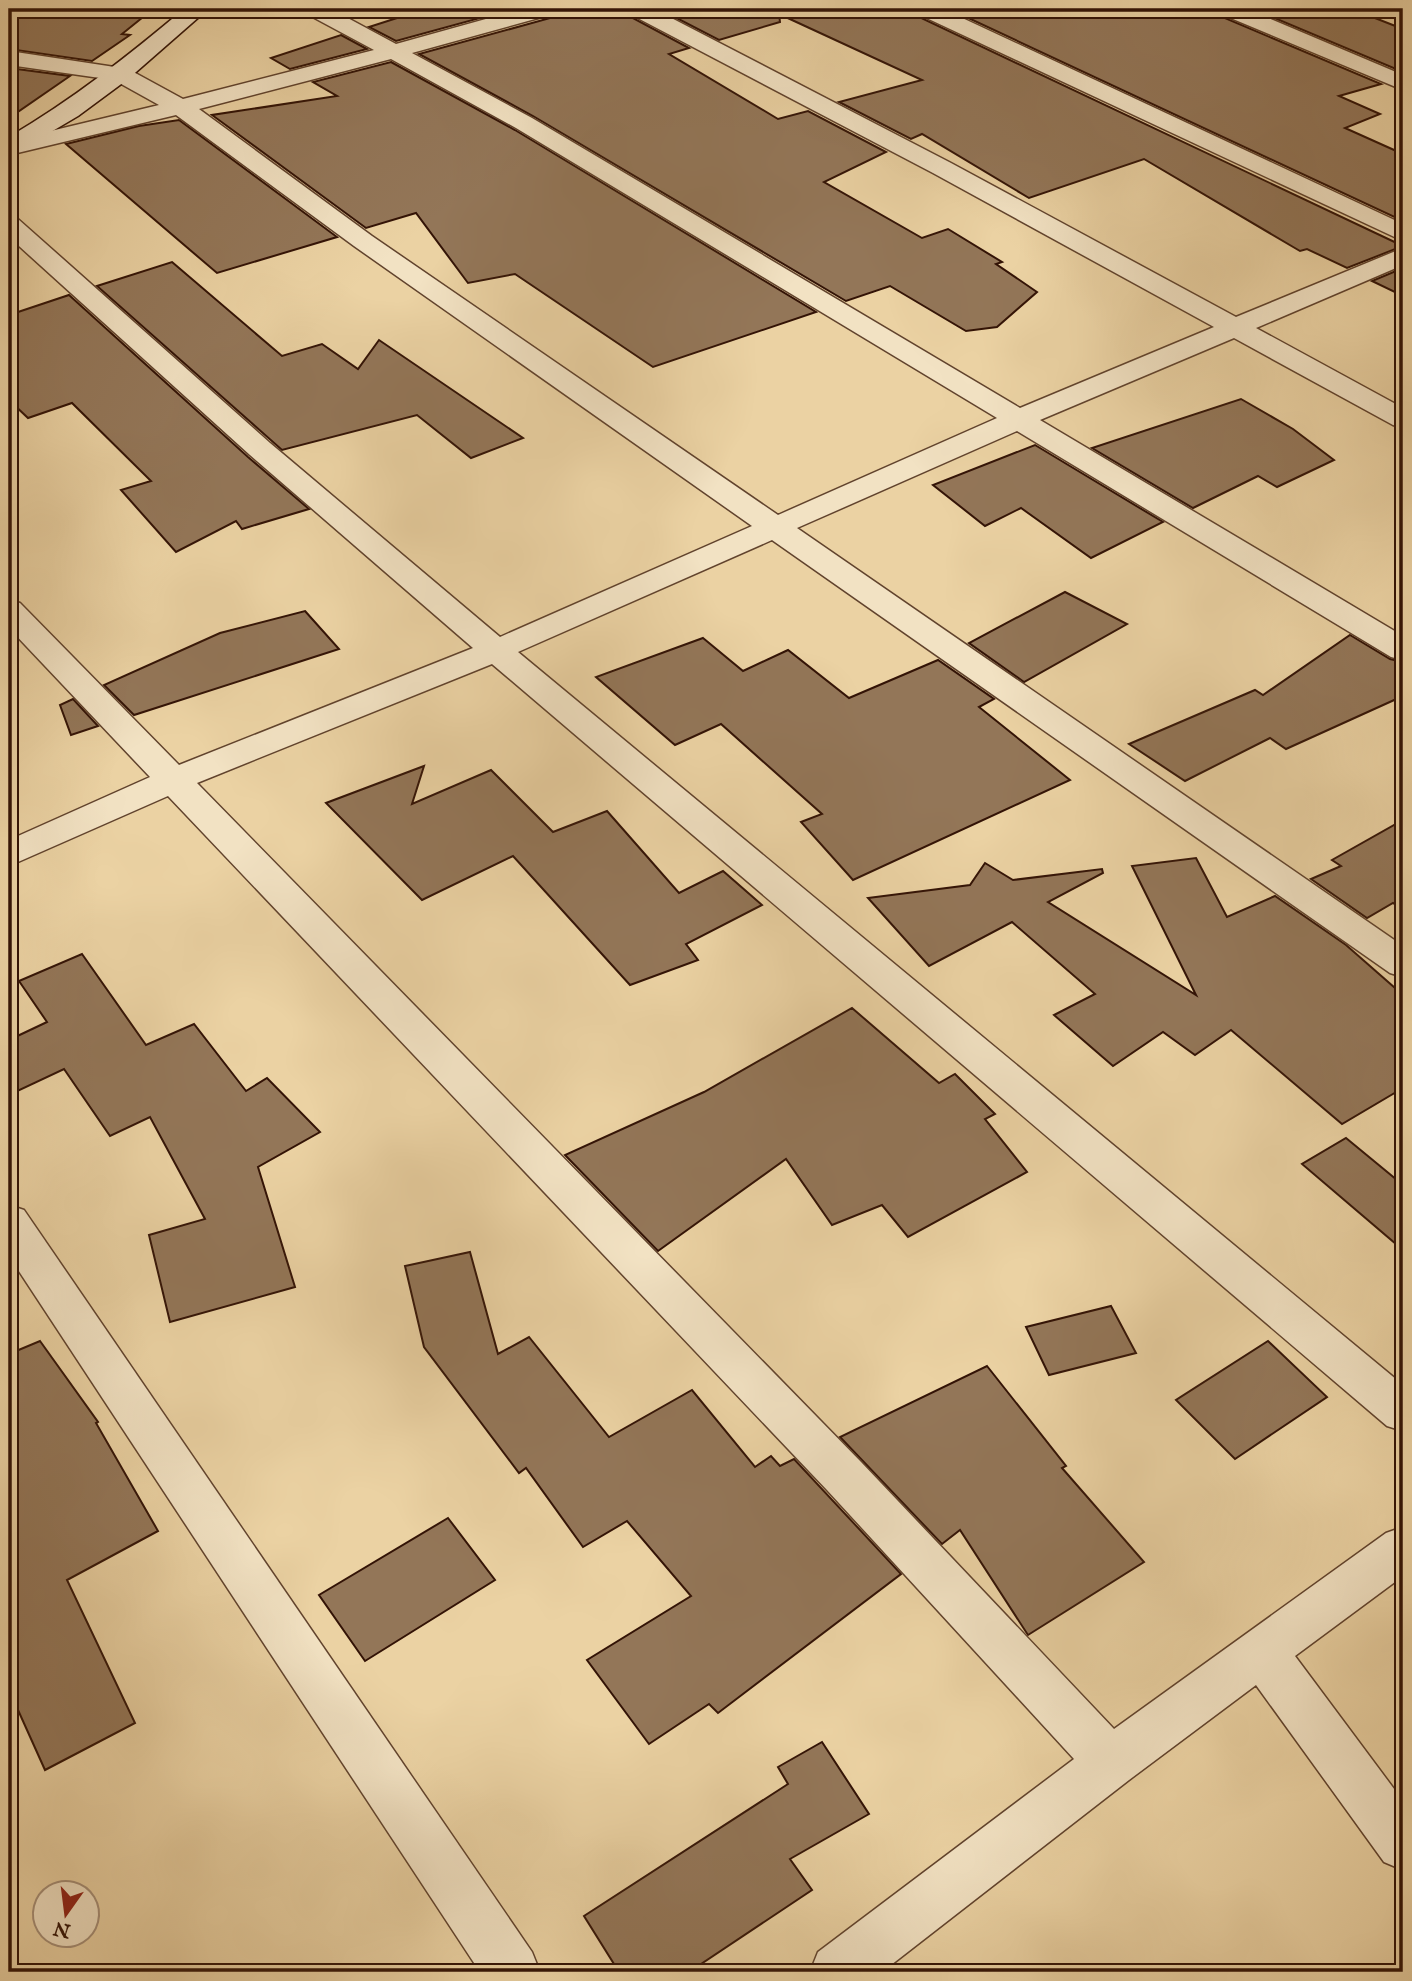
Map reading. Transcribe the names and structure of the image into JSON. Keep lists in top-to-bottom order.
{
  "north": "bottom"
}
